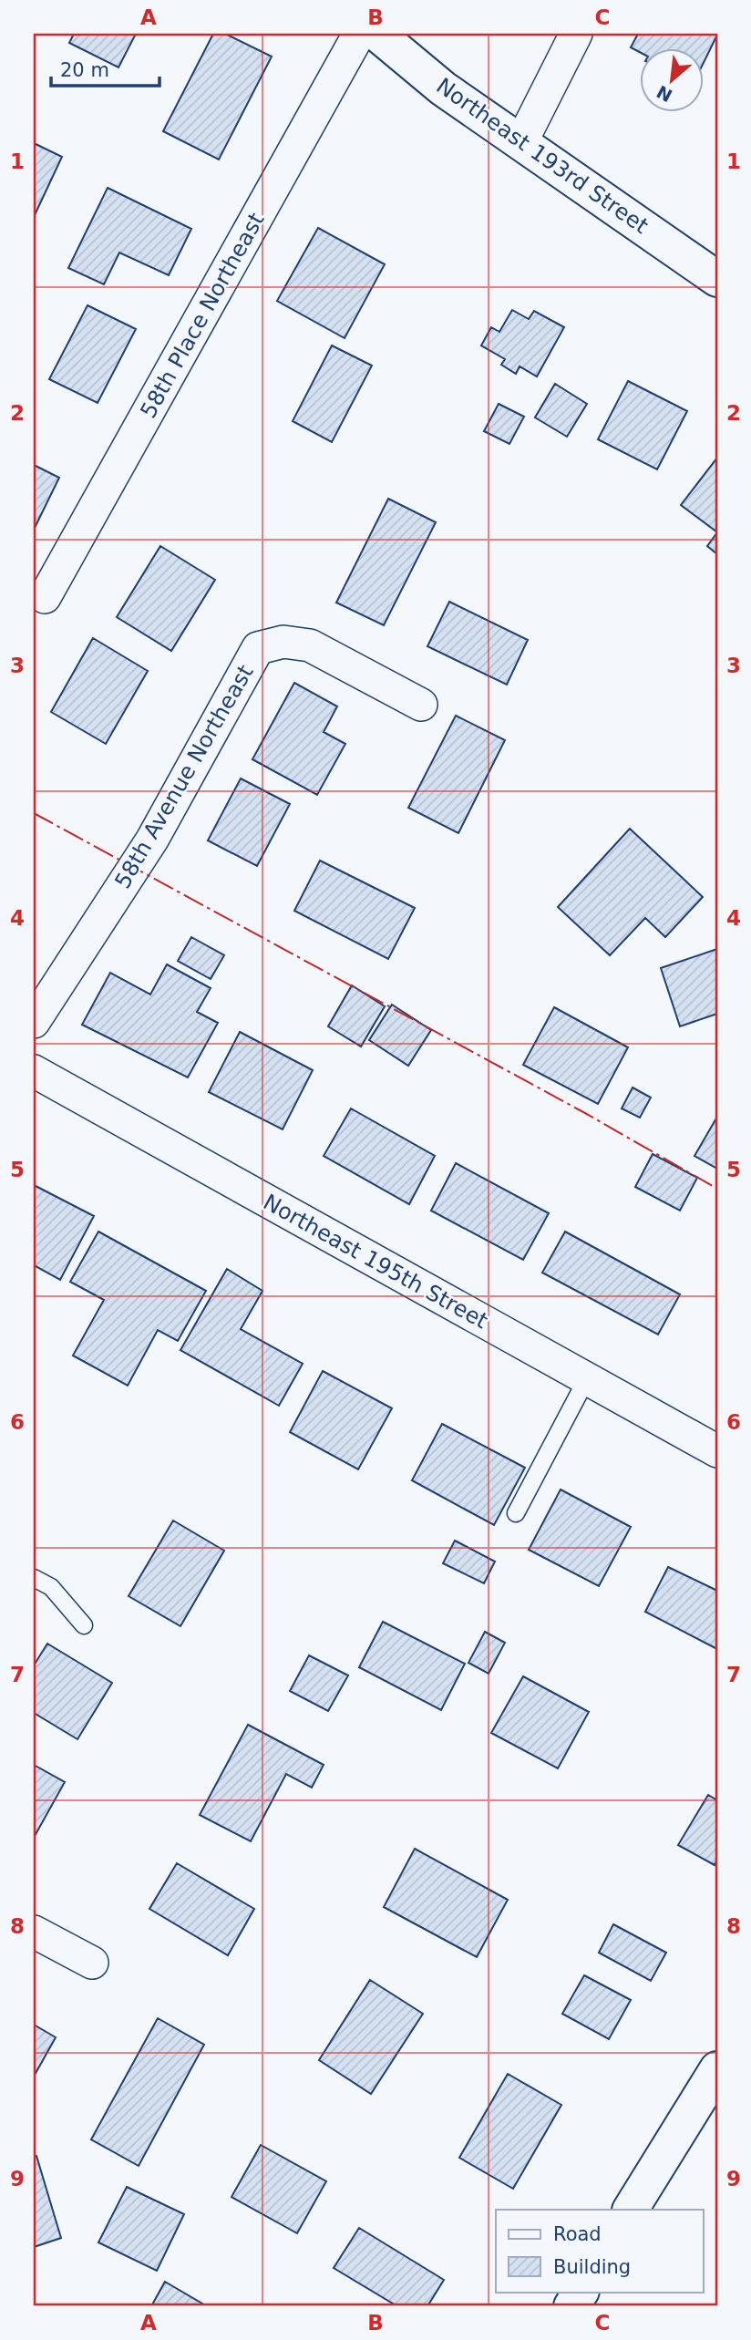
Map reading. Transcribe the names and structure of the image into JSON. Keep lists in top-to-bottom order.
{
  "streets": {
    "main road": ["Northeast 193rd Street"],
    "street": ["58th Place Northeast", "58th Avenue Northeast", "Northeast 195th Street"]
  },
  "legend": ["Road", "Building"],
  "scale_bar": "20 m",
  "north": "bottom left",
  "grid": {
    "columns": ["A", "B", "C"],
    "rows": [
      "1",
      "2",
      "3",
      "4",
      "5",
      "6",
      "7",
      "8",
      "9"
    ]
  }
}
